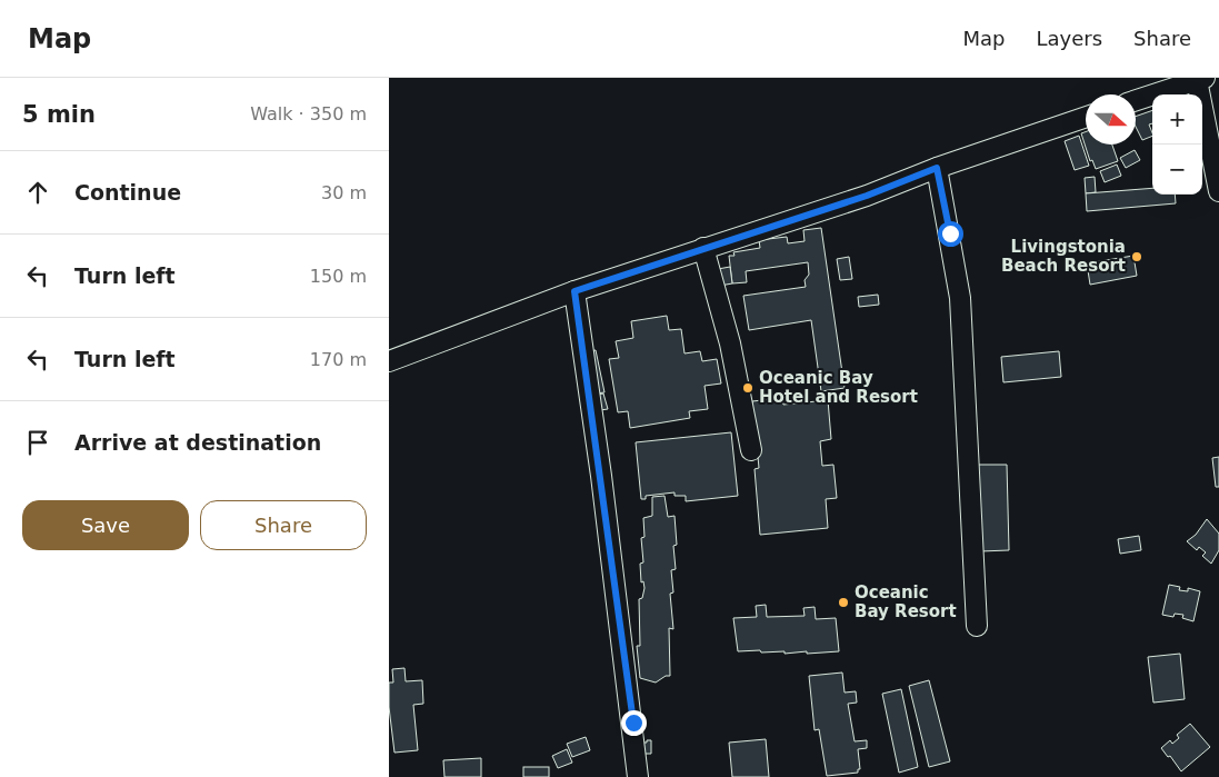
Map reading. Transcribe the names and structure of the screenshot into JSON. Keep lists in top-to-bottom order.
{
  "places": ["Livingstonia Beach Resort", "Oceanic Bay Hotel and Resort", "Oceanic Bay Resort"],
  "north": "right",
  "page": {
    "header": "Map",
    "nav": ["Map", "Layers", "Share"],
    "heading": ["5 min", "Walk · 350 m"],
    "map_buttons": ["+", "−"],
    "list": [
      ["Continue", "30 m"],
      ["Turn left", "150 m"],
      ["Turn left", "170 m"],
      "Arrive at destination"
    ],
    "buttons": ["Save", "Share"]
  }
}
